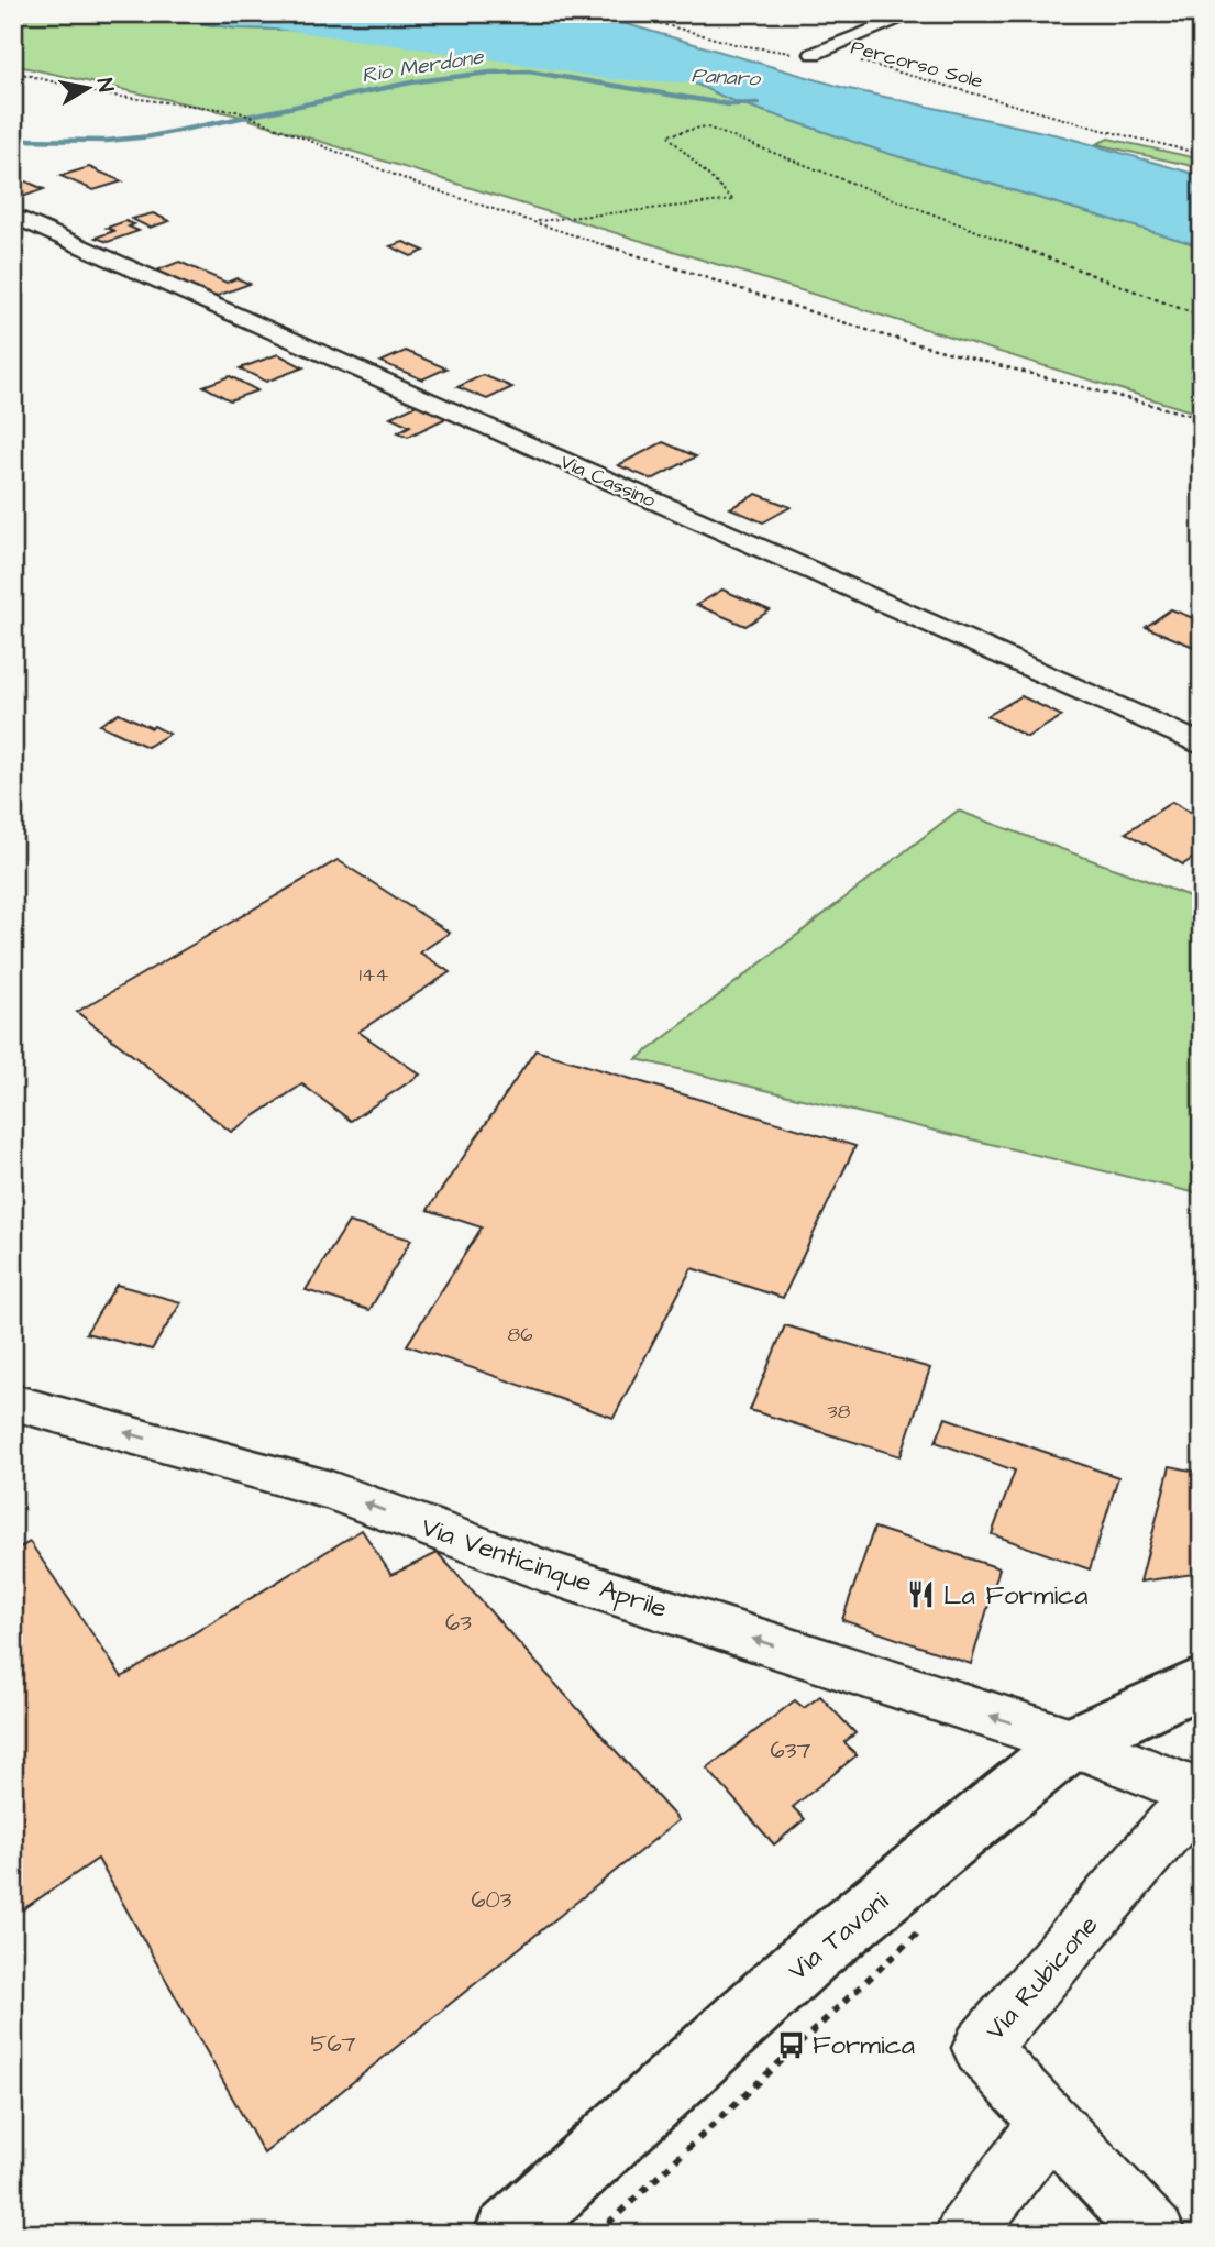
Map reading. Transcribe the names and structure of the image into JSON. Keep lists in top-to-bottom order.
{
  "streets": {
    "main road": ["Via Tavoni"],
    "street": ["Via Cassino", "Via Venticinque Aprile", "Via Rubicone"],
    "path": ["Percorso Sole"]
  },
  "crossings": [
    ["Via Venticinque Aprile", "Via Tavoni"],
    ["Via Venticinque Aprile", "Via Rubicone"]
  ],
  "one_way": ["Via Venticinque Aprile"],
  "water": ["Rio Merdone", "Panaro"],
  "places": {
    "restaurant": ["La Formica"],
    "bus stop": ["Formica"]
  },
  "house_numbers": [
    "144",
    "86",
    "38",
    "63",
    "637",
    "603",
    "567"
  ],
  "north": "right"
}
